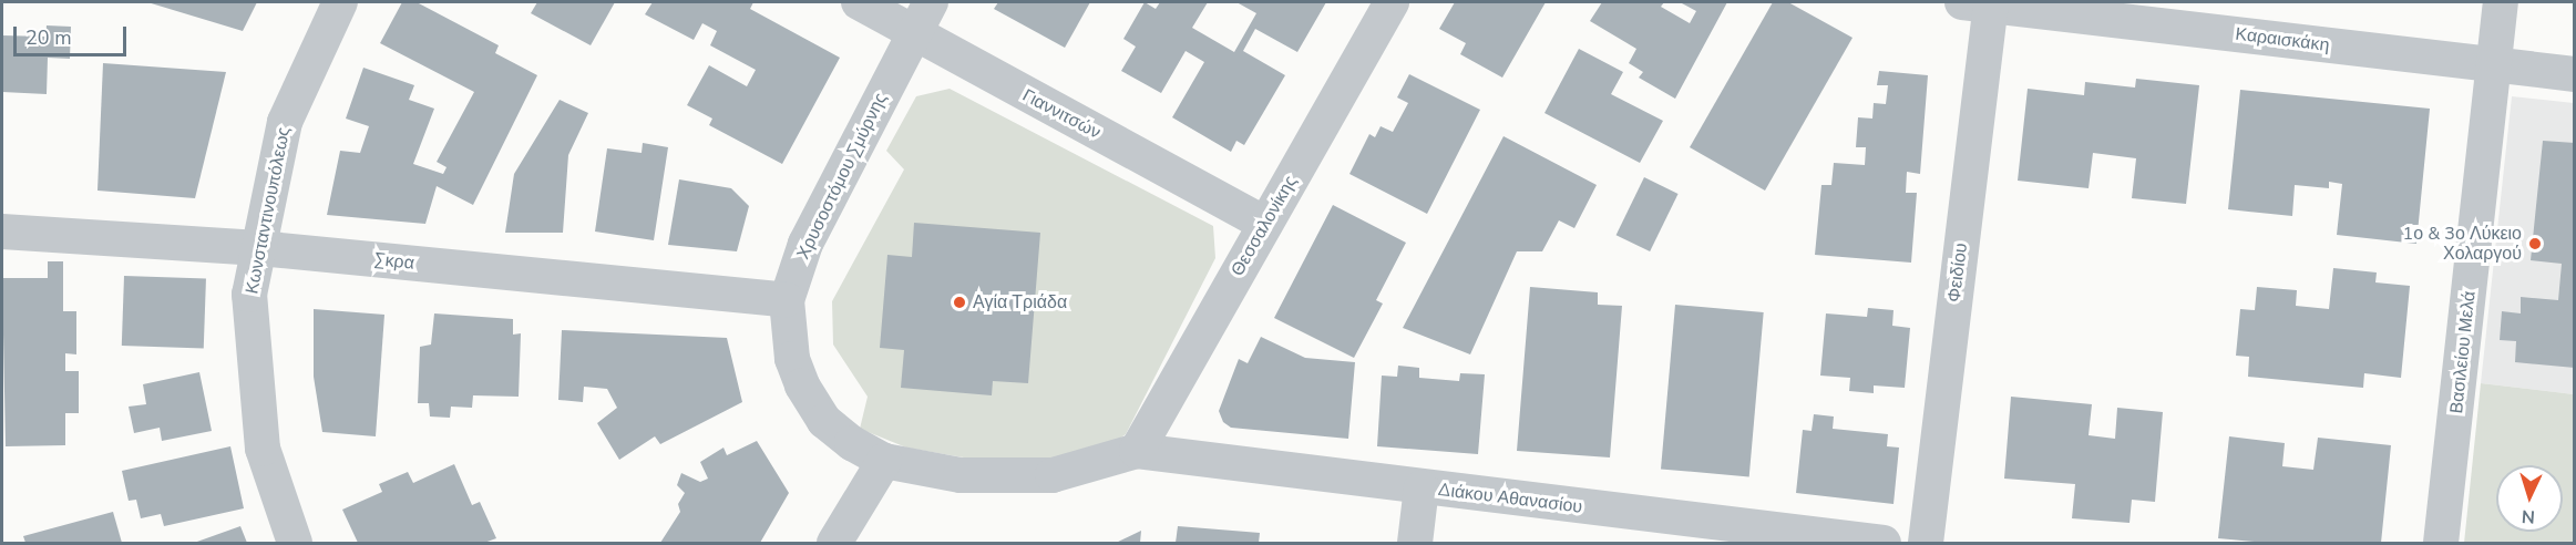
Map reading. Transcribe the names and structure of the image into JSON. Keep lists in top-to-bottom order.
{
  "streets": {
    "street": [
      "Καραισκάκη",
      "Γιαννιτσών",
      "Χρυσοστόμου Σμύρνης",
      "Κωνσταντινουπόλεως",
      "Θεσσαλονίκης",
      "Σκρα",
      "Φειδίου",
      "Βασιλείου Μελά",
      "Διάκου Αθανασίου"
    ]
  },
  "crossings": [
    ["Καραισκάκη", "Φειδίου"],
    ["Καραισκάκη", "Βασιλείου Μελά"],
    ["Γιαννιτσών", "Χρυσοστόμου Σμύρνης"],
    ["Γιαννιτσών", "Θεσσαλονίκης"],
    ["Χρυσοστόμου Σμύρνης", "Θεσσαλονίκης"],
    ["Χρυσοστόμου Σμύρνης", "Σκρα"],
    ["Χρυσοστόμου Σμύρνης", "Διάκου Αθανασίου"],
    ["Κωνσταντινουπόλεως", "Σκρα"],
    ["Θεσσαλονίκης", "Διάκου Αθανασίου"]
  ],
  "places": ["1ο & 3ο Λύκειο Χολαργού", "Αγία Τριάδα"],
  "scale_bar": "20 m",
  "north": "bottom"
}
